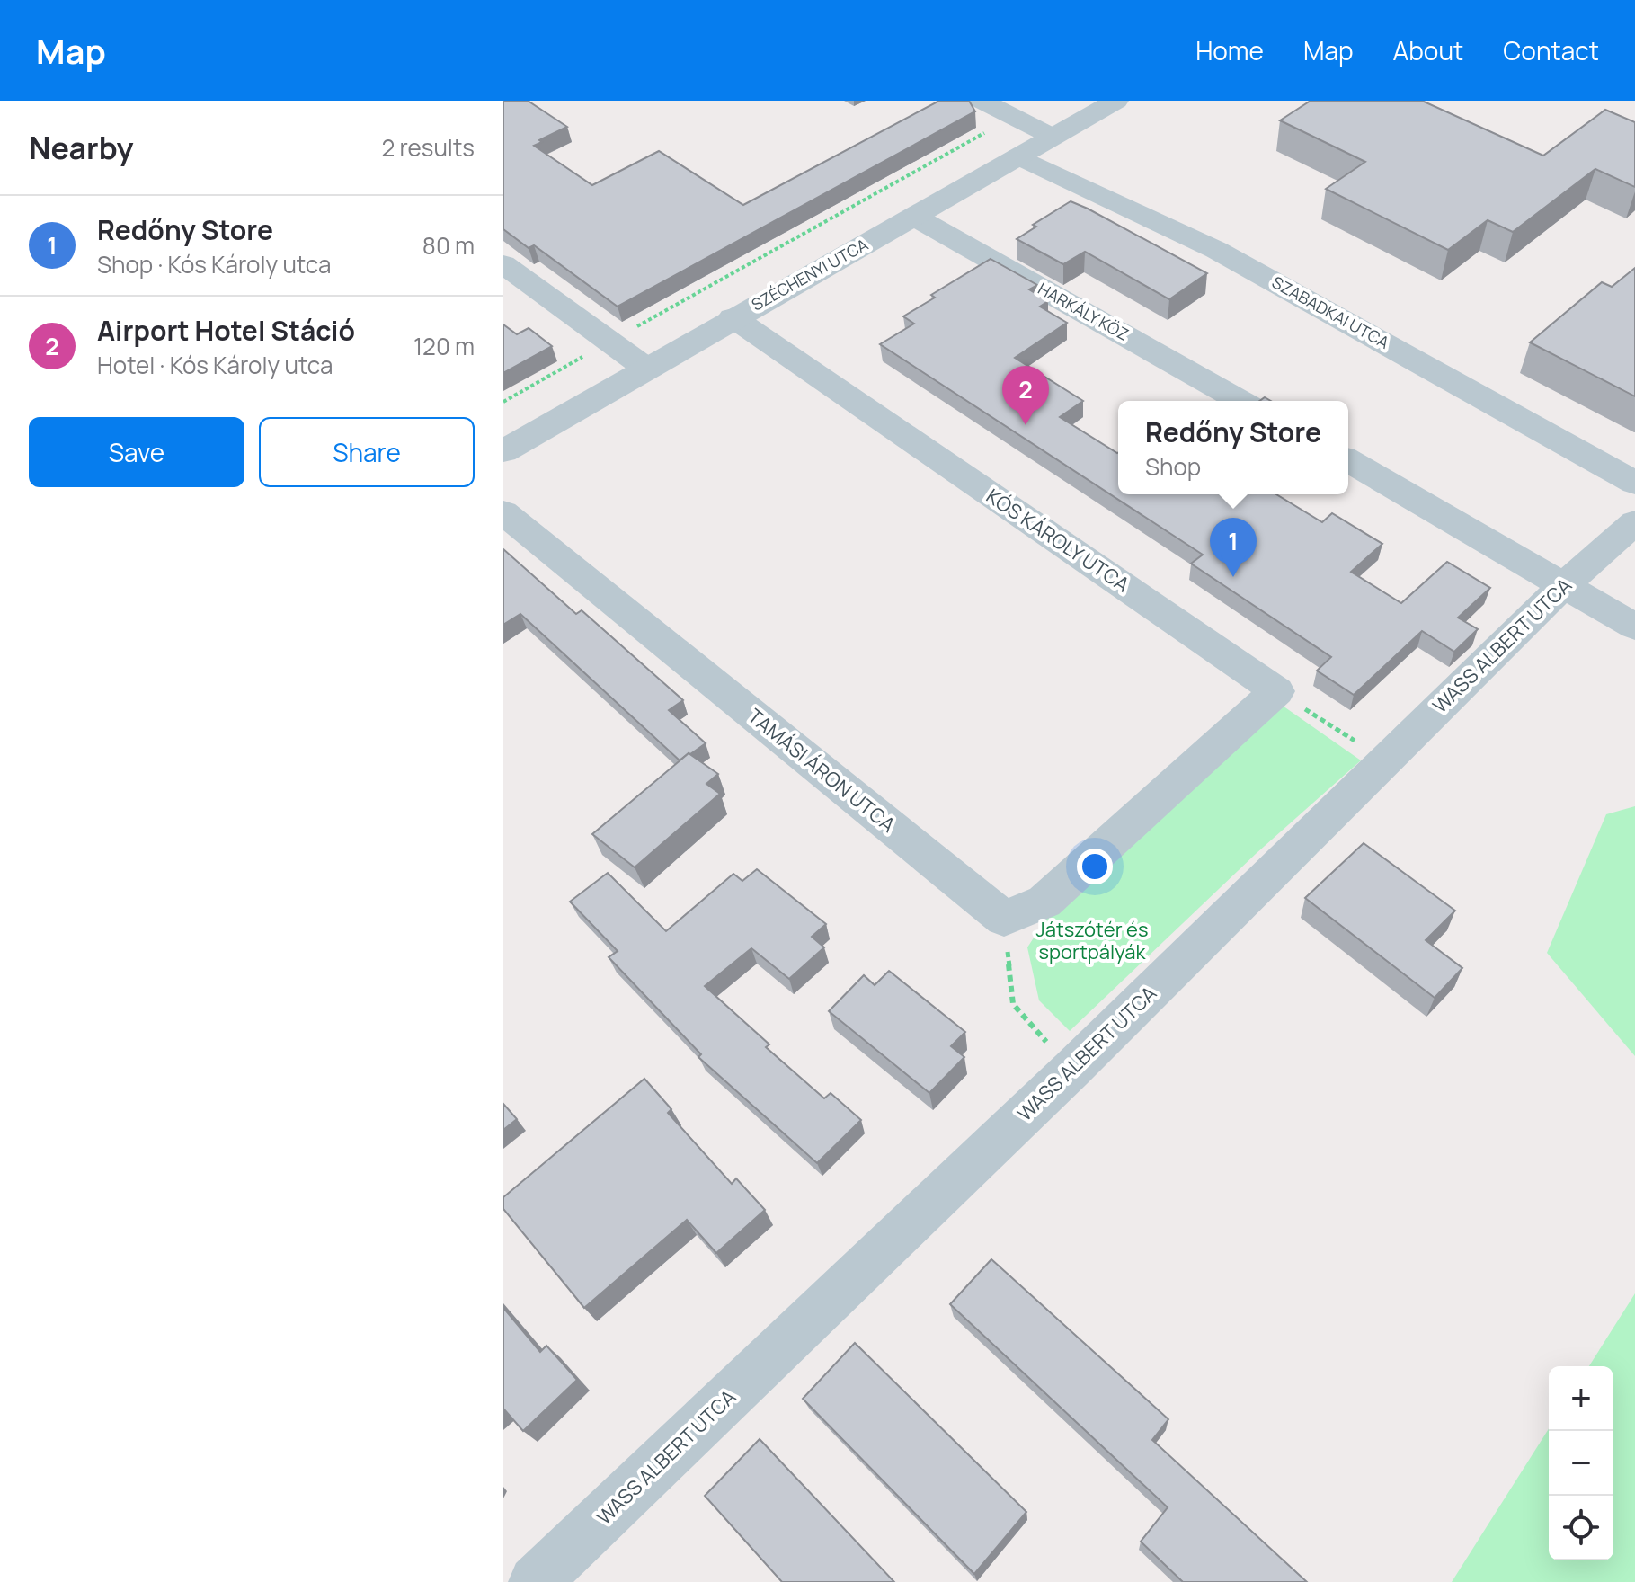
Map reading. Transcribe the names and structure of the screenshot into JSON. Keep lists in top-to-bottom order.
{
  "streets": {
    "street": [
      "SZÉCHENYI UTCA",
      "HARKÁLY KÖZ",
      "SZABADKAI UTCA",
      "KÓS KÁROLY UTCA",
      "WASS ALBERT UTCA",
      "TAMÁSI ÁRON UTCA"
    ]
  },
  "crossings": [
    ["SZÉCHENYI UTCA", "HARKÁLY KÖZ"],
    ["SZÉCHENYI UTCA", "SZABADKAI UTCA"],
    ["SZÉCHENYI UTCA", "KÓS KÁROLY UTCA"]
  ],
  "parks": ["Játszótér és sportpályák"],
  "page": {
    "header": "Map",
    "nav": [
      "Home",
      "Map",
      "About",
      "Contact"
    ],
    "heading": ["Nearby", "2 results"],
    "list": [
      {
        "mark": "1",
        "name": "Redőny Store",
        "note": "Shop · Kós Károly utca",
        "value": "80 m"
      },
      {
        "mark": "2",
        "name": "Airport Hotel Stáció",
        "note": "Hotel · Kós Károly utca",
        "value": "120 m"
      }
    ],
    "pins": ["2", "1"],
    "buttons": ["Save", "Share"],
    "popup": ["Redőny Store", "Shop"],
    "map_buttons": ["+", "−"]
  }
}
